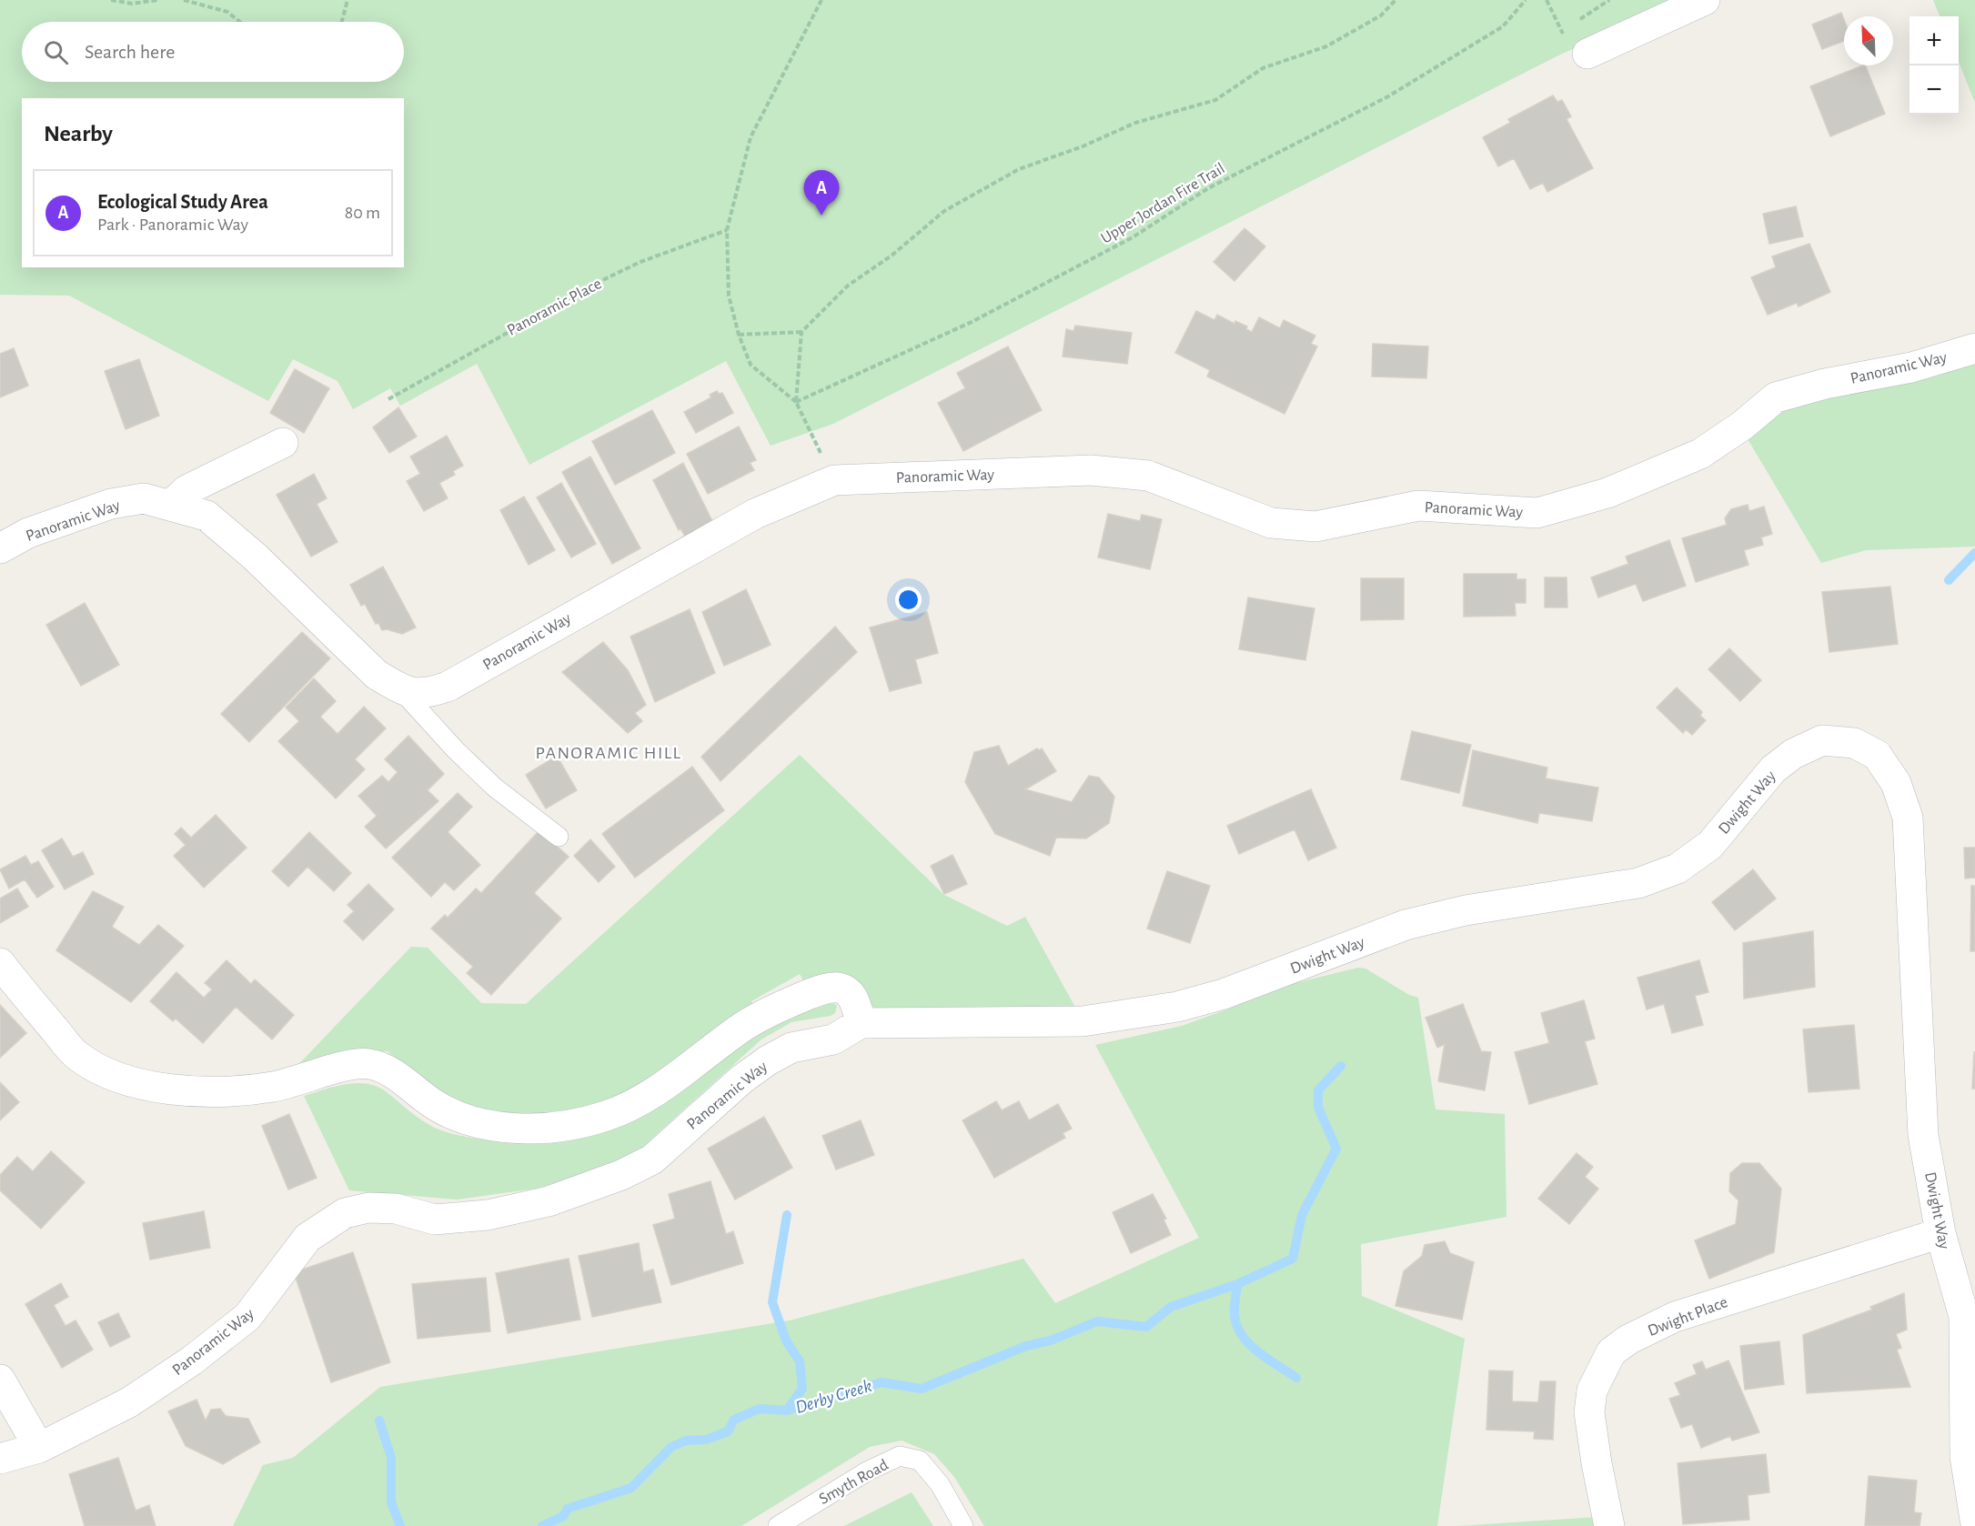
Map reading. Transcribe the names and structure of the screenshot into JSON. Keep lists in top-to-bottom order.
{
  "streets": {
    "street": ["Panoramic Way", "Dwight Way", "Dwight Place"],
    "lane": ["Smyth Road"],
    "path": ["Upper Jordan Fire Trail", "Panoramic Place"]
  },
  "crossings": [
    ["Panoramic Way", "Dwight Way"],
    ["Dwight Way", "Dwight Place"]
  ],
  "districts": ["PANORAMIC HILL"],
  "water": ["Derby Creek"],
  "north": "top left",
  "page": {
    "map_buttons": ["+", "−"],
    "search": "Search here",
    "heading": "Nearby",
    "list": [
      {
        "mark": "A",
        "name": "Ecological Study Area",
        "note": "Park · Panoramic Way",
        "value": "80 m"
      }
    ],
    "pins": "A"
  }
}
